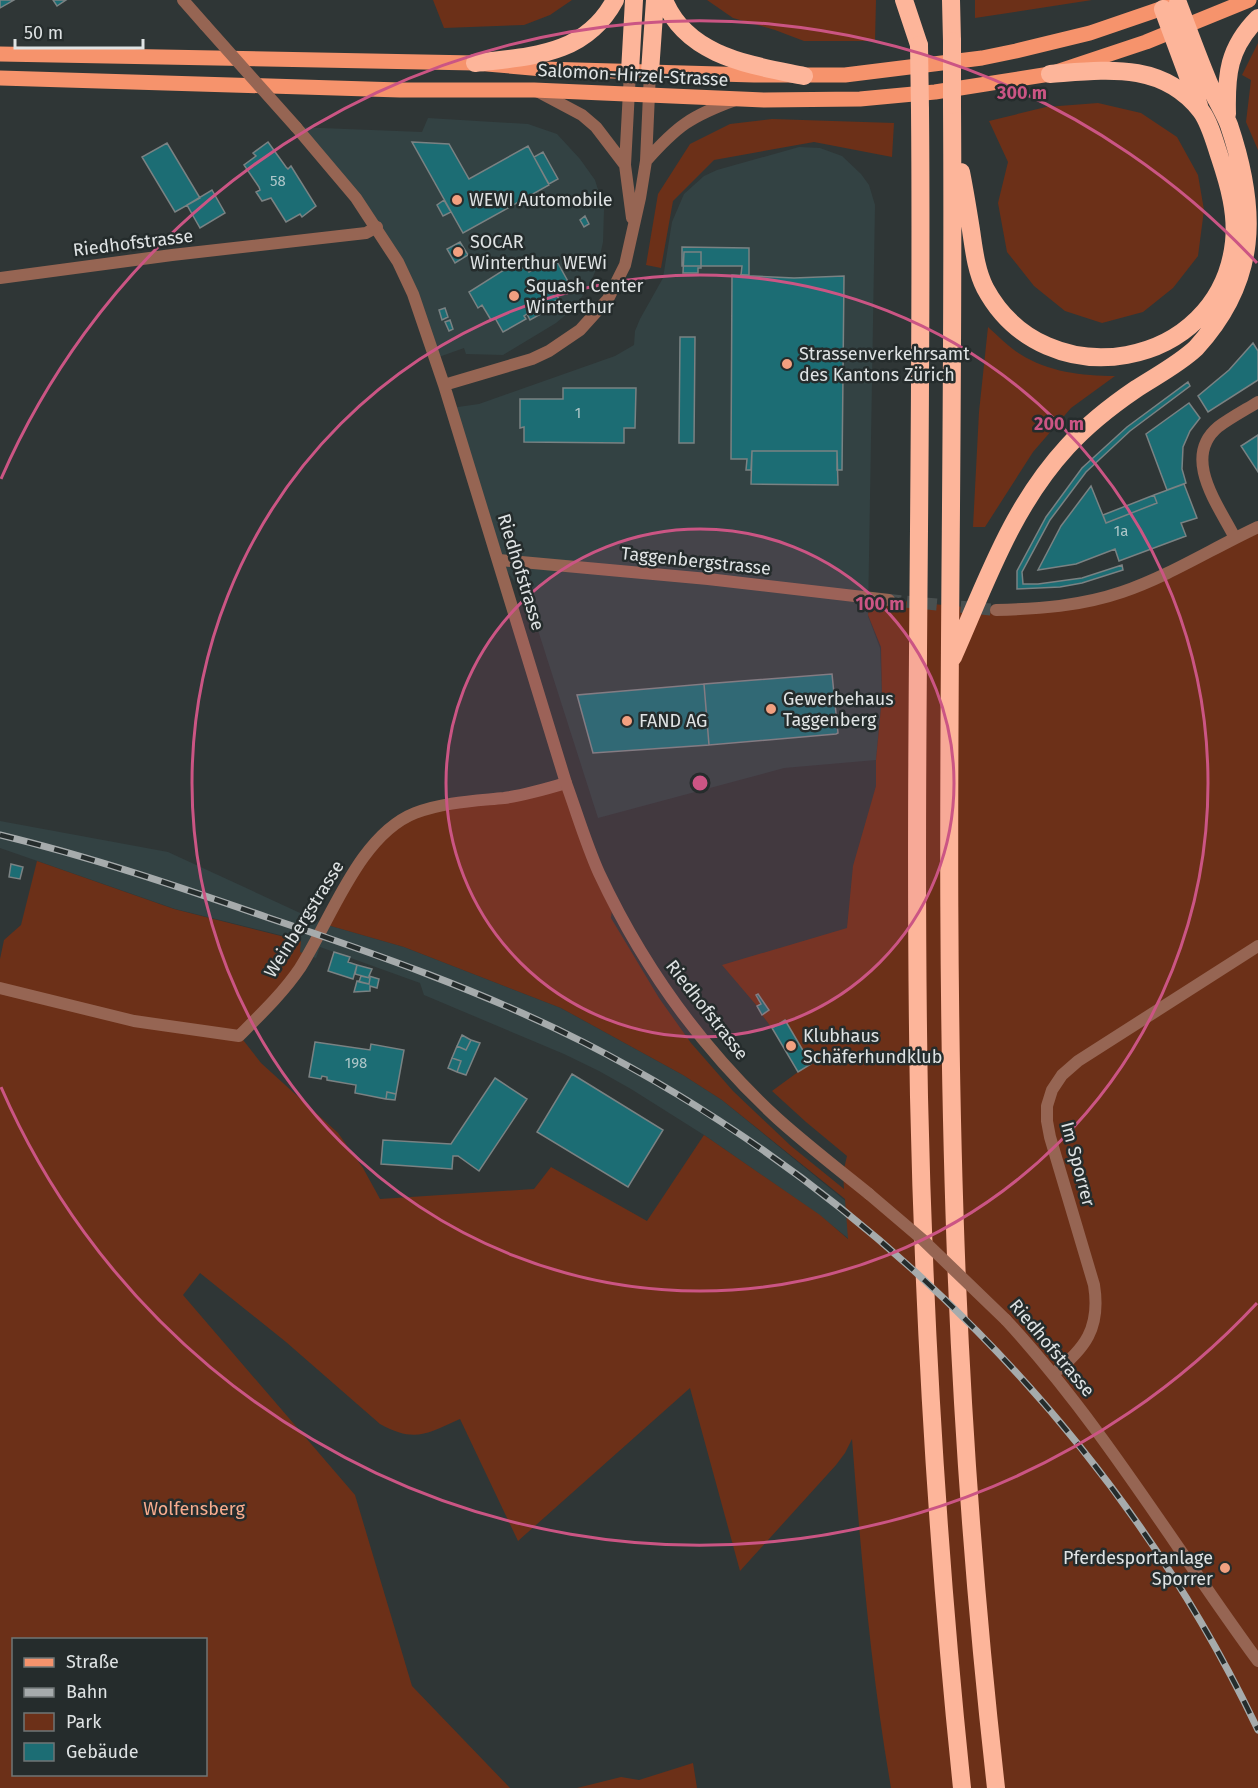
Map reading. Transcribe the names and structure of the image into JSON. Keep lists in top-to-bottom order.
{
  "streets": {
    "main road": ["Salomon-Hirzel-Strasse"],
    "street": [
      "Riedhofstrasse",
      "Taggenbergstrasse",
      "Weinbergstrasse",
      "Im Sporrer"
    ]
  },
  "crossings": [
    ["Riedhofstrasse", "Taggenbergstrasse"],
    ["Riedhofstrasse", "Weinbergstrasse"],
    ["Riedhofstrasse", "Im Sporrer"]
  ],
  "parks": ["Wolfensberg"],
  "places": [
    "WEWI Automobile",
    "SOCAR Winterthur WEWi",
    "Squash Center Winterthur",
    "Strassenverkehrsamt des Kantons Zürich",
    "Gewerbehaus Taggenberg",
    "FAND AG",
    "Klubhaus Schäferhundklub",
    "Pferdesportanlage Sporrer"
  ],
  "house_numbers": [
    "58",
    "1",
    "1a",
    "198"
  ],
  "legend": [
    "Straße",
    "Bahn",
    "Park",
    "Gebäude"
  ],
  "scale_bar": "50 m",
  "rings": ["300 m", "200 m", "100 m"]
}
